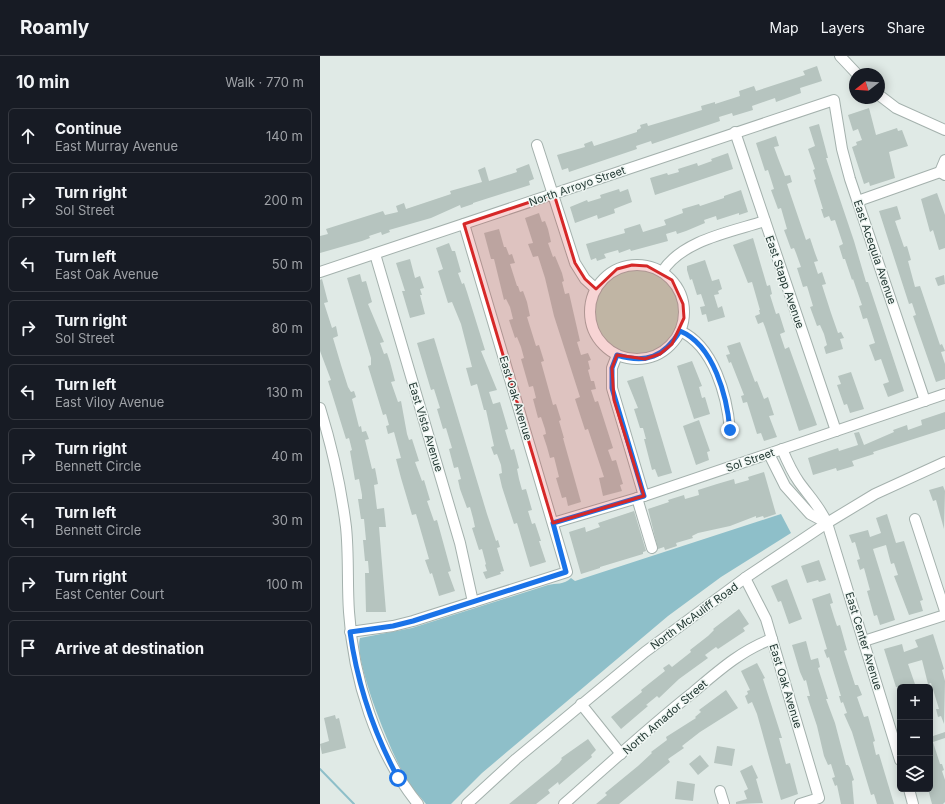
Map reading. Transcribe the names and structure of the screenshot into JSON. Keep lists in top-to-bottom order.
{
  "streets": {
    "street": [
      "North Arroyo Street",
      "East Acequia Avenue",
      "East Stapp Avenue",
      "East Oak Avenue",
      "East Vista Avenue",
      "Sol Street",
      "North McAuliff Road",
      "East Center Avenue",
      "North Amador Street"
    ]
  },
  "crossings": [
    ["North Arroyo Street", "East Acequia Avenue"],
    ["North Arroyo Street", "East Stapp Avenue"],
    ["North Arroyo Street", "East Oak Avenue"],
    ["North Arroyo Street", "East Vista Avenue"],
    ["East Acequia Avenue", "Sol Street"],
    ["East Stapp Avenue", "Sol Street"],
    ["East Oak Avenue", "East Vista Avenue"],
    ["East Oak Avenue", "Sol Street"],
    ["East Oak Avenue", "North McAuliff Road"],
    ["East Oak Avenue", "North Amador Street"],
    ["Sol Street", "East Center Avenue"],
    ["North McAuliff Road", "East Center Avenue"]
  ],
  "north": "left",
  "page": {
    "header": "Roamly",
    "nav": ["Map", "Layers", "Share"],
    "heading": ["10 min", "Walk · 770 m"],
    "list": [
      ["Continue", "East Murray Avenue", "140 m"],
      ["Turn right", "Sol Street", "200 m"],
      ["Turn left", "East Oak Avenue", "50 m"],
      ["Turn right", "Sol Street", "80 m"],
      ["Turn left", "East Viloy Avenue", "130 m"],
      ["Turn right", "Bennett Circle", "40 m"],
      ["Turn left", "Bennett Circle", "30 m"],
      ["Turn right", "East Center Court", "100 m"],
      "Arrive at destination"
    ],
    "map_buttons": ["+", "−"]
  }
}
